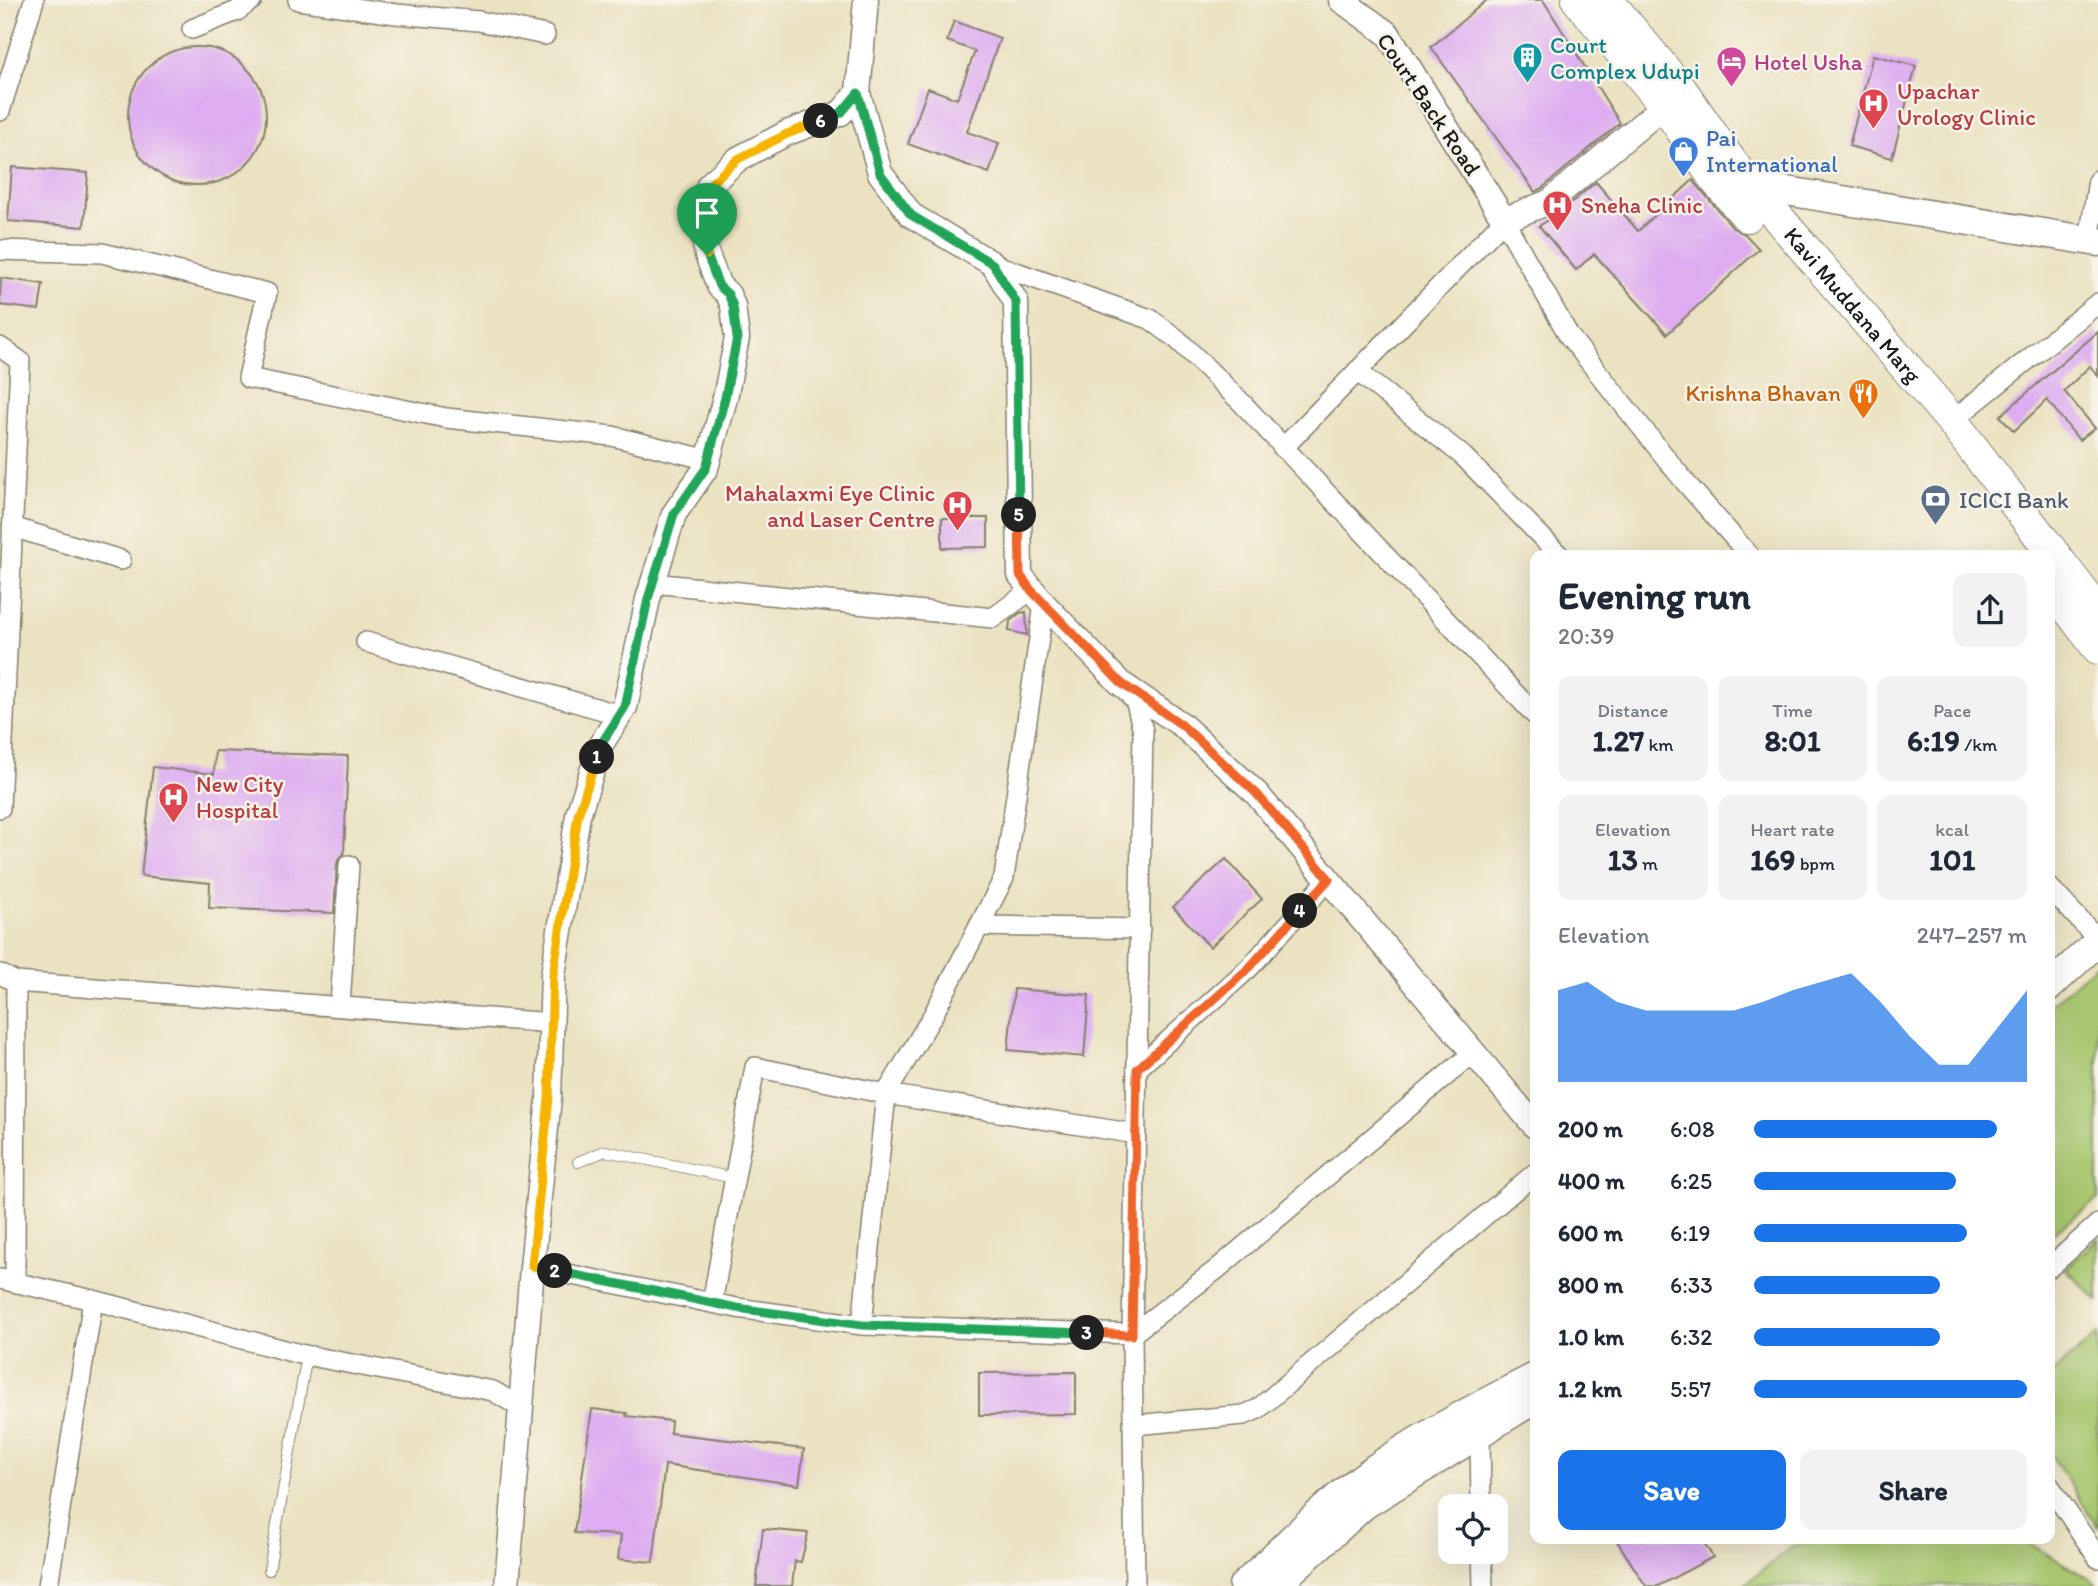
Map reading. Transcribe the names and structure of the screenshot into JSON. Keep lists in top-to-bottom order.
{
  "streets": {
    "main road": ["Kavi Muddana Marg"],
    "street": ["Court Back Road"]
  },
  "places": {
    "building": ["Court Complex Udupi"],
    "hotel": ["Hotel Usha"],
    "hospital": [
      "Upachar Urology Clinic",
      "Sneha Clinic",
      "Mahalaxmi Eye Clinic and Laser Centre",
      "New City Hospital"
    ],
    "shop": ["Pai International"],
    "restaurant": ["Krishna Bhavan"],
    "bank": ["ICICI Bank"]
  },
  "page": {
    "pins": [
      "6",
      "5",
      "1",
      "4",
      "2",
      "3"
    ],
    "heading": ["Evening run", "20:39"],
    "stats": [
      ["Distance", "1.27 km"],
      ["Time", "8:01"],
      ["Pace", "6:19 /km"],
      ["Elevation", "13 m"],
      ["Heart rate", "169 bpm"],
      ["kcal", "101"]
    ],
    "chart": ["Elevation", "247–257 m"],
    "list": [
      {
        "name": "200 m",
        "note": "6:08"
      },
      {
        "name": "400 m",
        "note": "6:25"
      },
      {
        "name": "600 m",
        "note": "6:19"
      },
      {
        "name": "800 m",
        "note": "6:33"
      },
      {
        "name": "1.0 km",
        "note": "6:32"
      },
      {
        "name": "1.2 km",
        "note": "5:57"
      }
    ],
    "buttons": ["Save", "Share"]
  }
}
